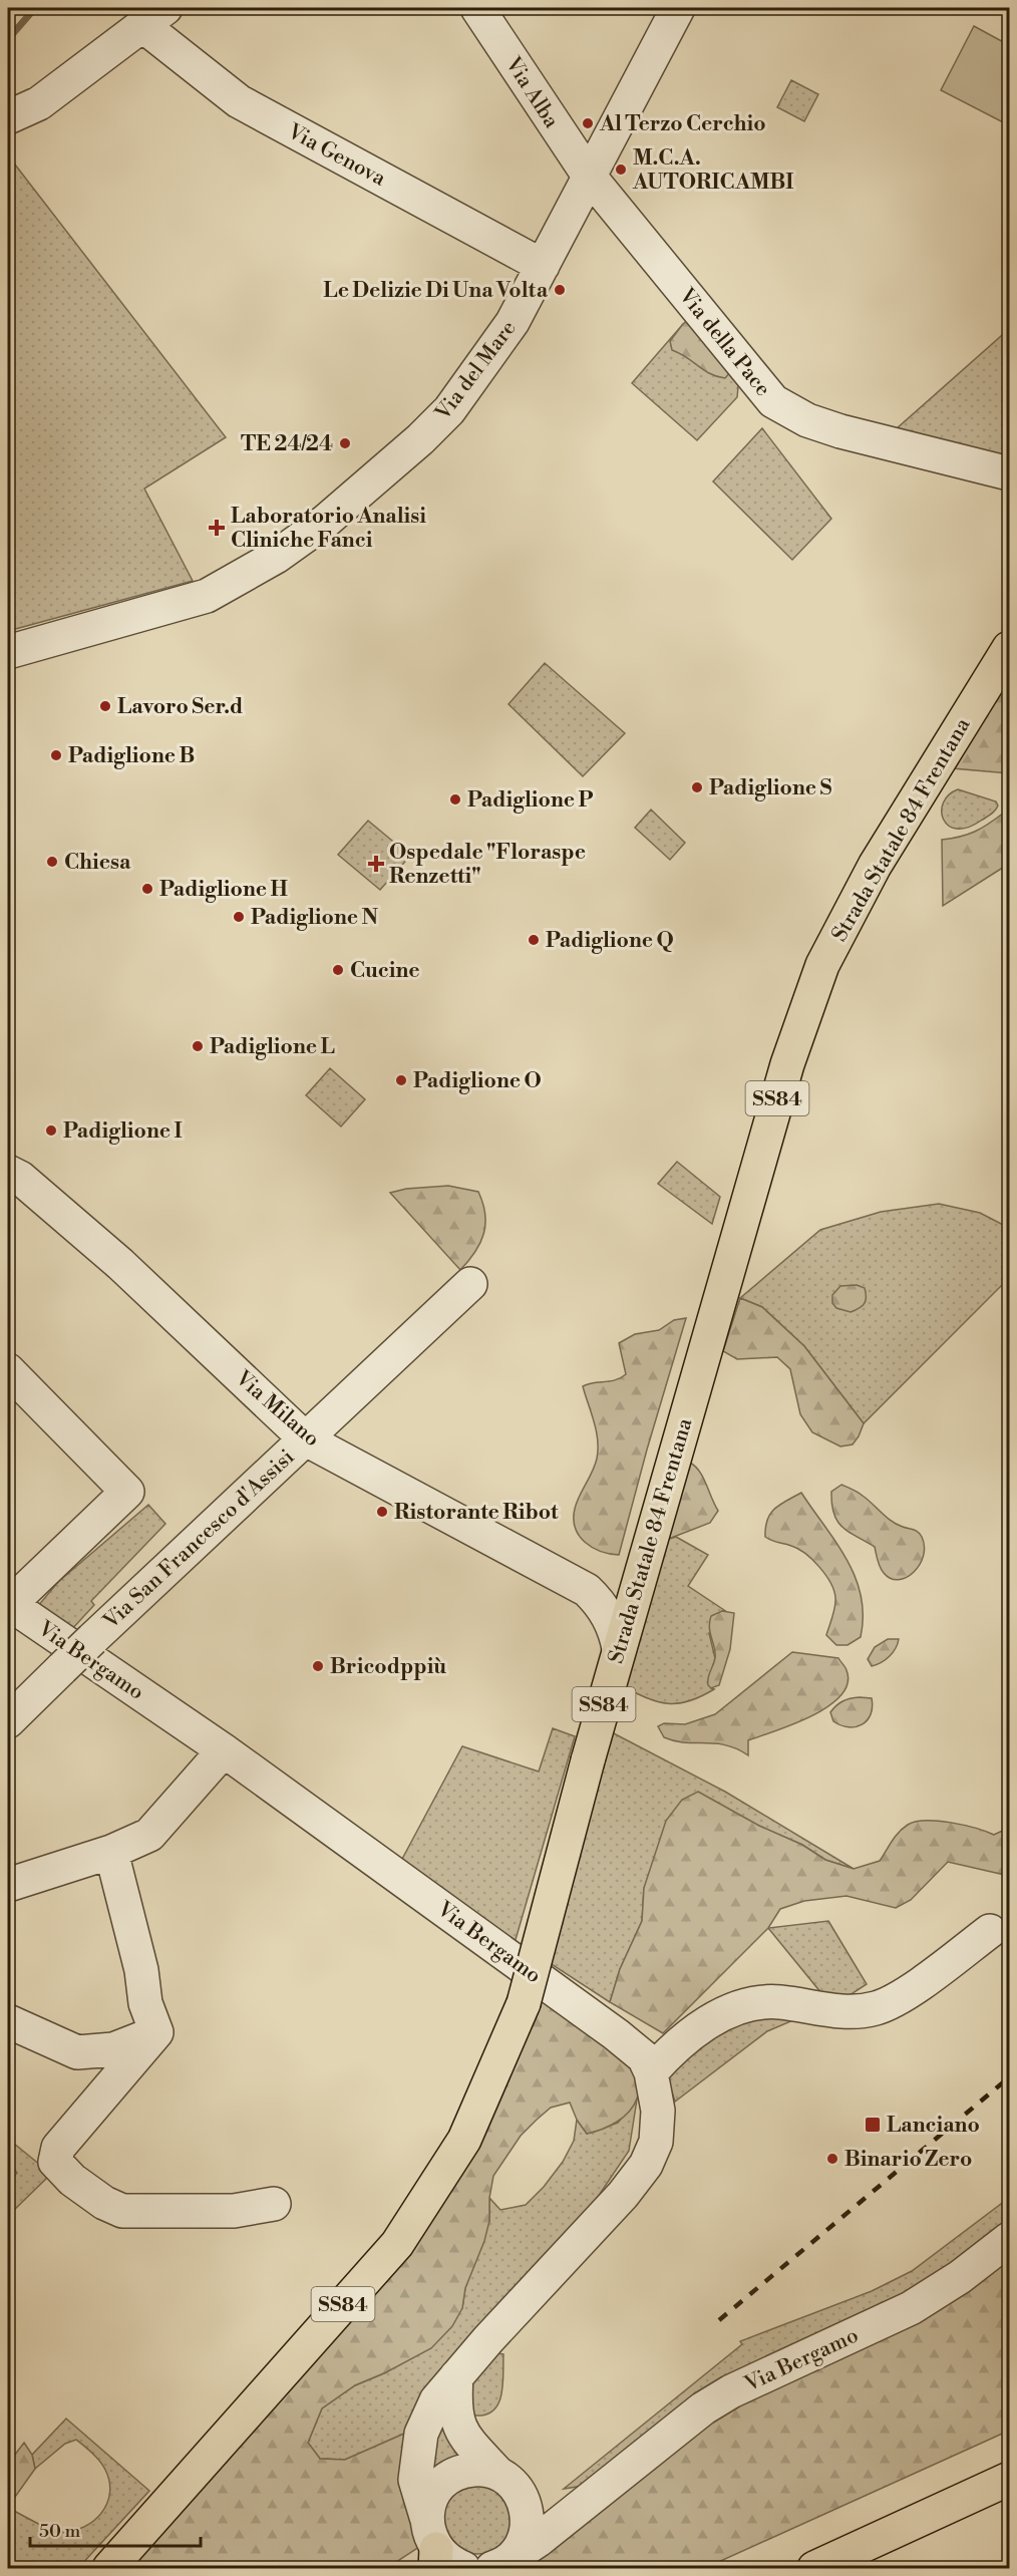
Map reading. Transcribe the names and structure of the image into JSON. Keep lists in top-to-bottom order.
{
  "streets": {
    "main road": ["Strada Statale 84 Frentana", "SS84"],
    "street": [
      "Via Alba",
      "Via Genova",
      "Via della Pace",
      "Via del Mare",
      "Via Milano",
      "Via San Francesco d'Assisi",
      "Via Bergamo"
    ]
  },
  "crossings": [
    ["Via Alba", "Via della Pace"],
    ["Via Alba", "Via del Mare"],
    ["Via Genova", "Via del Mare"],
    ["Via della Pace", "Via del Mare"],
    ["Strada Statale 84 Frentana", "Via Milano"],
    ["Via Milano", "Via San Francesco d'Assisi"]
  ],
  "places": {
    "other": [
      "Al Terzo Cerchio",
      "M.C.A. AUTORICAMBI",
      "Le Delizie Di Una Volta",
      "TE 24/24",
      "Lavoro Ser.d",
      "Padiglione B",
      "Padiglione S",
      "Padiglione P",
      "Chiesa",
      "Padiglione H",
      "Padiglione N",
      "Padiglione Q",
      "Cucine",
      "Padiglione L",
      "Padiglione O",
      "Padiglione I",
      "Ristorante Ribot",
      "Bricodppiù",
      "Binario Zero"
    ],
    "health": ["Laboratorio Analisi Cliniche Fanci", "Ospedale \"Floraspe Renzetti\""],
    "transit": ["Lanciano"]
  },
  "scale_bar": "50 m"
}
